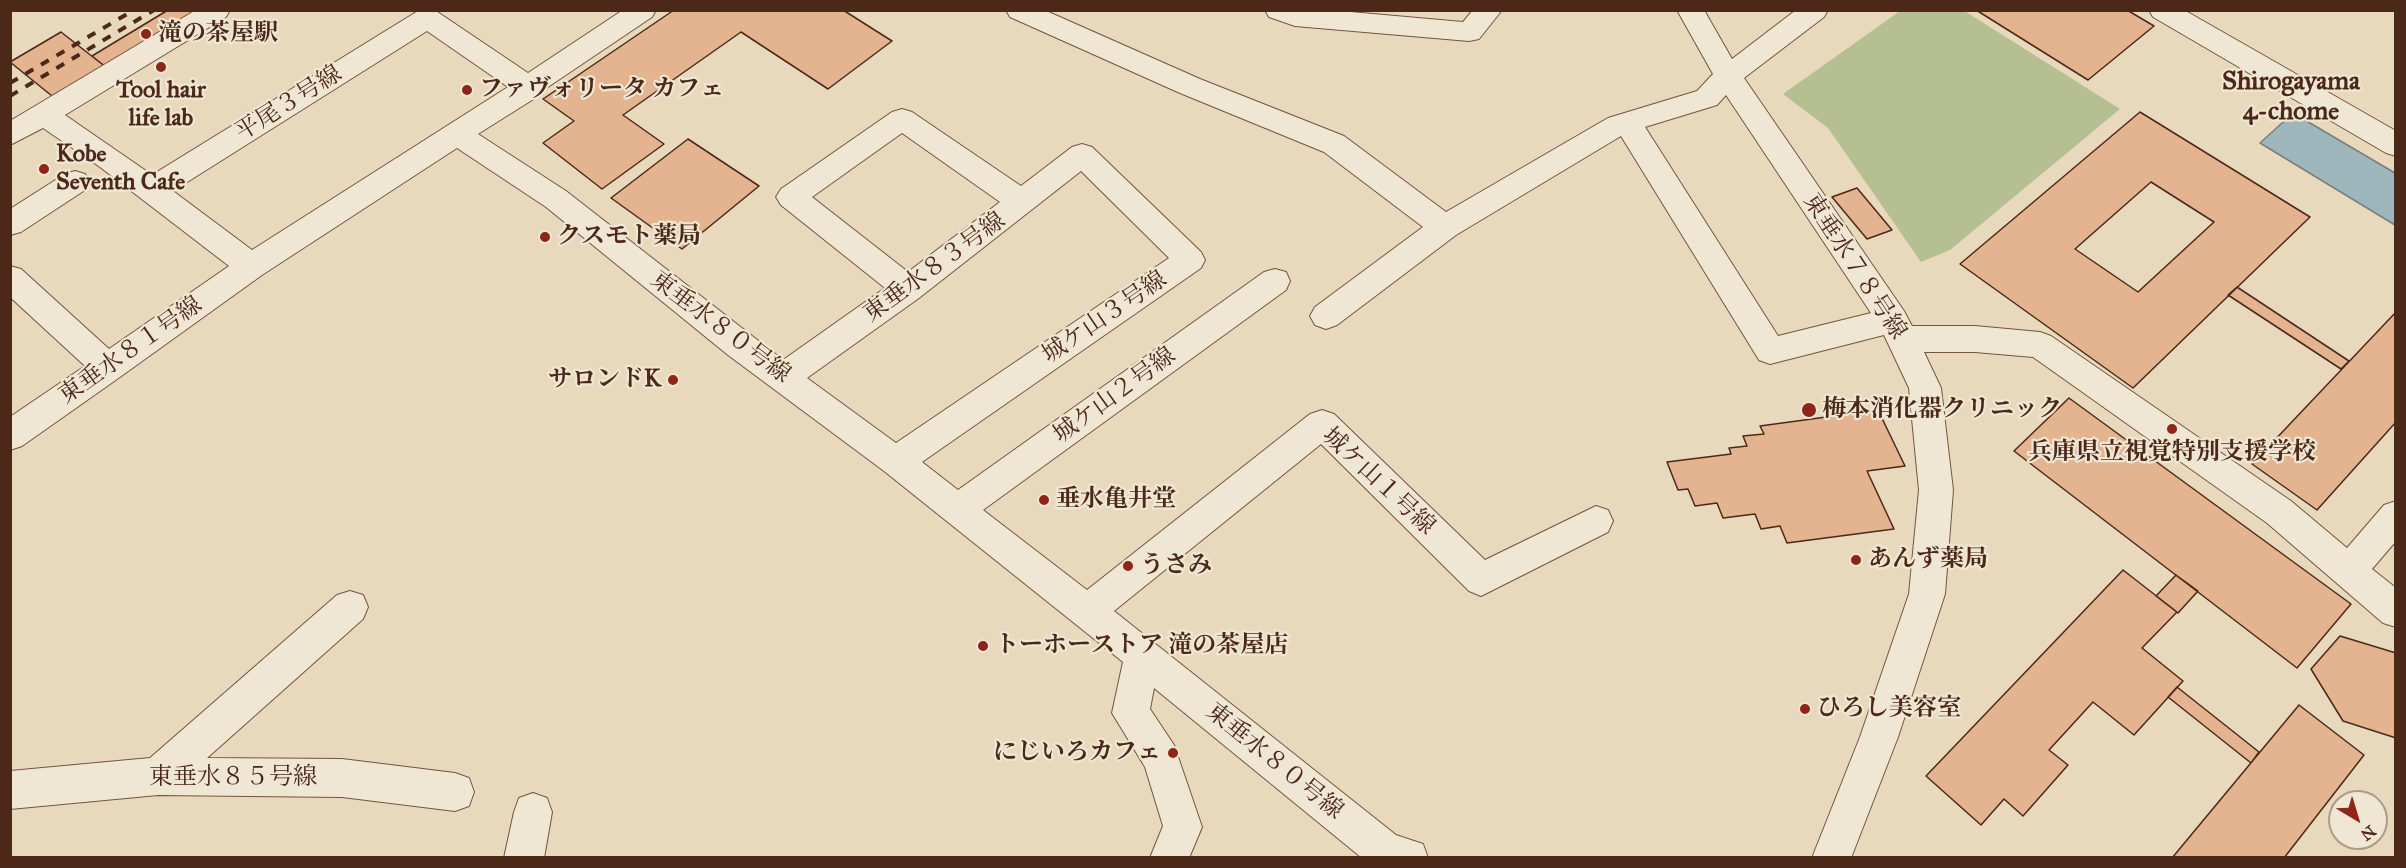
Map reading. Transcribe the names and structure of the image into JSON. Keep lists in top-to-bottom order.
{
  "streets": {
    "street": [
      "平尾３号線",
      "東垂水７８号線",
      "東垂水８３号線",
      "城ケ山３号線",
      "東垂水８０号線",
      "東垂水８１号線",
      "城ケ山２号線",
      "城ケ山１号線",
      "東垂水８５号線"
    ]
  },
  "crossings": [
    ["東垂水８３号線", "城ケ山３号線"],
    ["東垂水８３号線", "東垂水８０号線"],
    ["城ケ山３号線", "東垂水８０号線"],
    ["東垂水８０号線", "城ケ山２号線"],
    ["東垂水８０号線", "城ケ山１号線"]
  ],
  "districts": ["Shirogayama 4-chome"],
  "places": [
    "滝の茶屋駅",
    "Tool hair life lab",
    "ファヴォリータ カフェ",
    "Kobe Seventh Cafe",
    "クスモト薬局",
    "サロンドK",
    "梅本消化器クリニック",
    "兵庫県立視覚特別支援学校",
    "垂水亀井堂",
    "あんず薬局",
    "うさみ",
    "トーホーストア 滝の茶屋店",
    "ひろし美容室",
    "にじいろカフェ"
  ],
  "north": "bottom right"
}
